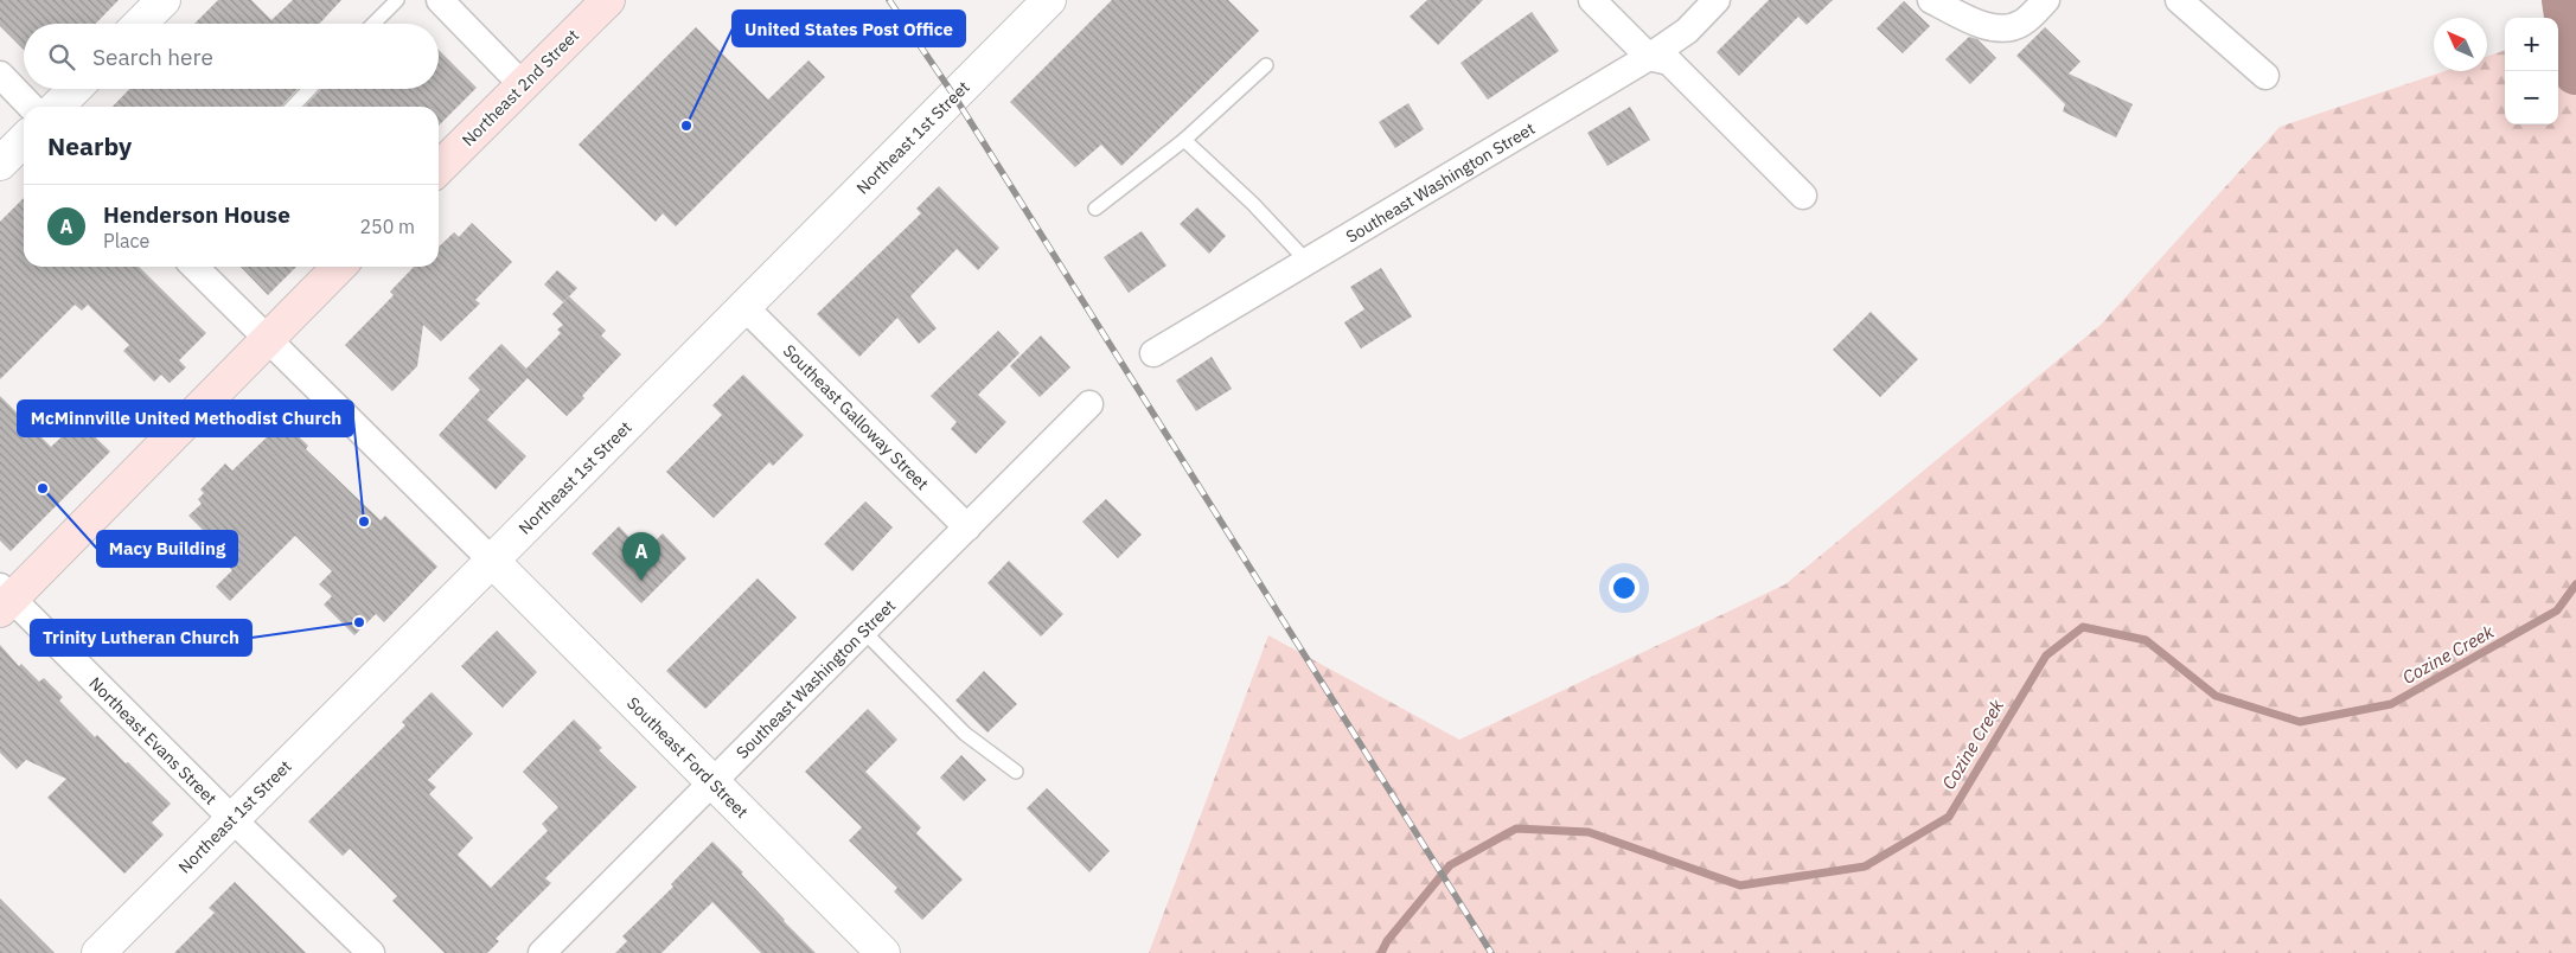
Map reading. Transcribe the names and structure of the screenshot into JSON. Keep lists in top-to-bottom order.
{
  "streets": {
    "main road": ["Northeast 2nd Street"],
    "street": [
      "Northeast 1st Street",
      "Southeast Washington Street",
      "Southeast Galloway Street",
      "Northeast Evans Street",
      "Southeast Ford Street"
    ]
  },
  "crossings": [
    ["Northeast 1st Street", "Southeast Galloway Street"],
    ["Northeast 1st Street", "Northeast Evans Street"],
    ["Northeast 1st Street", "Southeast Ford Street"],
    ["Southeast Washington Street", "Southeast Galloway Street"],
    ["Southeast Washington Street", "Southeast Ford Street"]
  ],
  "water": ["Cozine Creek"],
  "places": [
    "United States Post Office",
    "Macy Building",
    "McMinnville United Methodist Church",
    "Trinity Lutheran Church"
  ],
  "north": "top left",
  "page": {
    "map_buttons": ["+", "−"],
    "search": "Search here",
    "heading": "Nearby",
    "list": [
      {
        "mark": "A",
        "name": "Henderson House",
        "note": "Place",
        "value": "250 m"
      }
    ],
    "pins": "A"
  }
}
